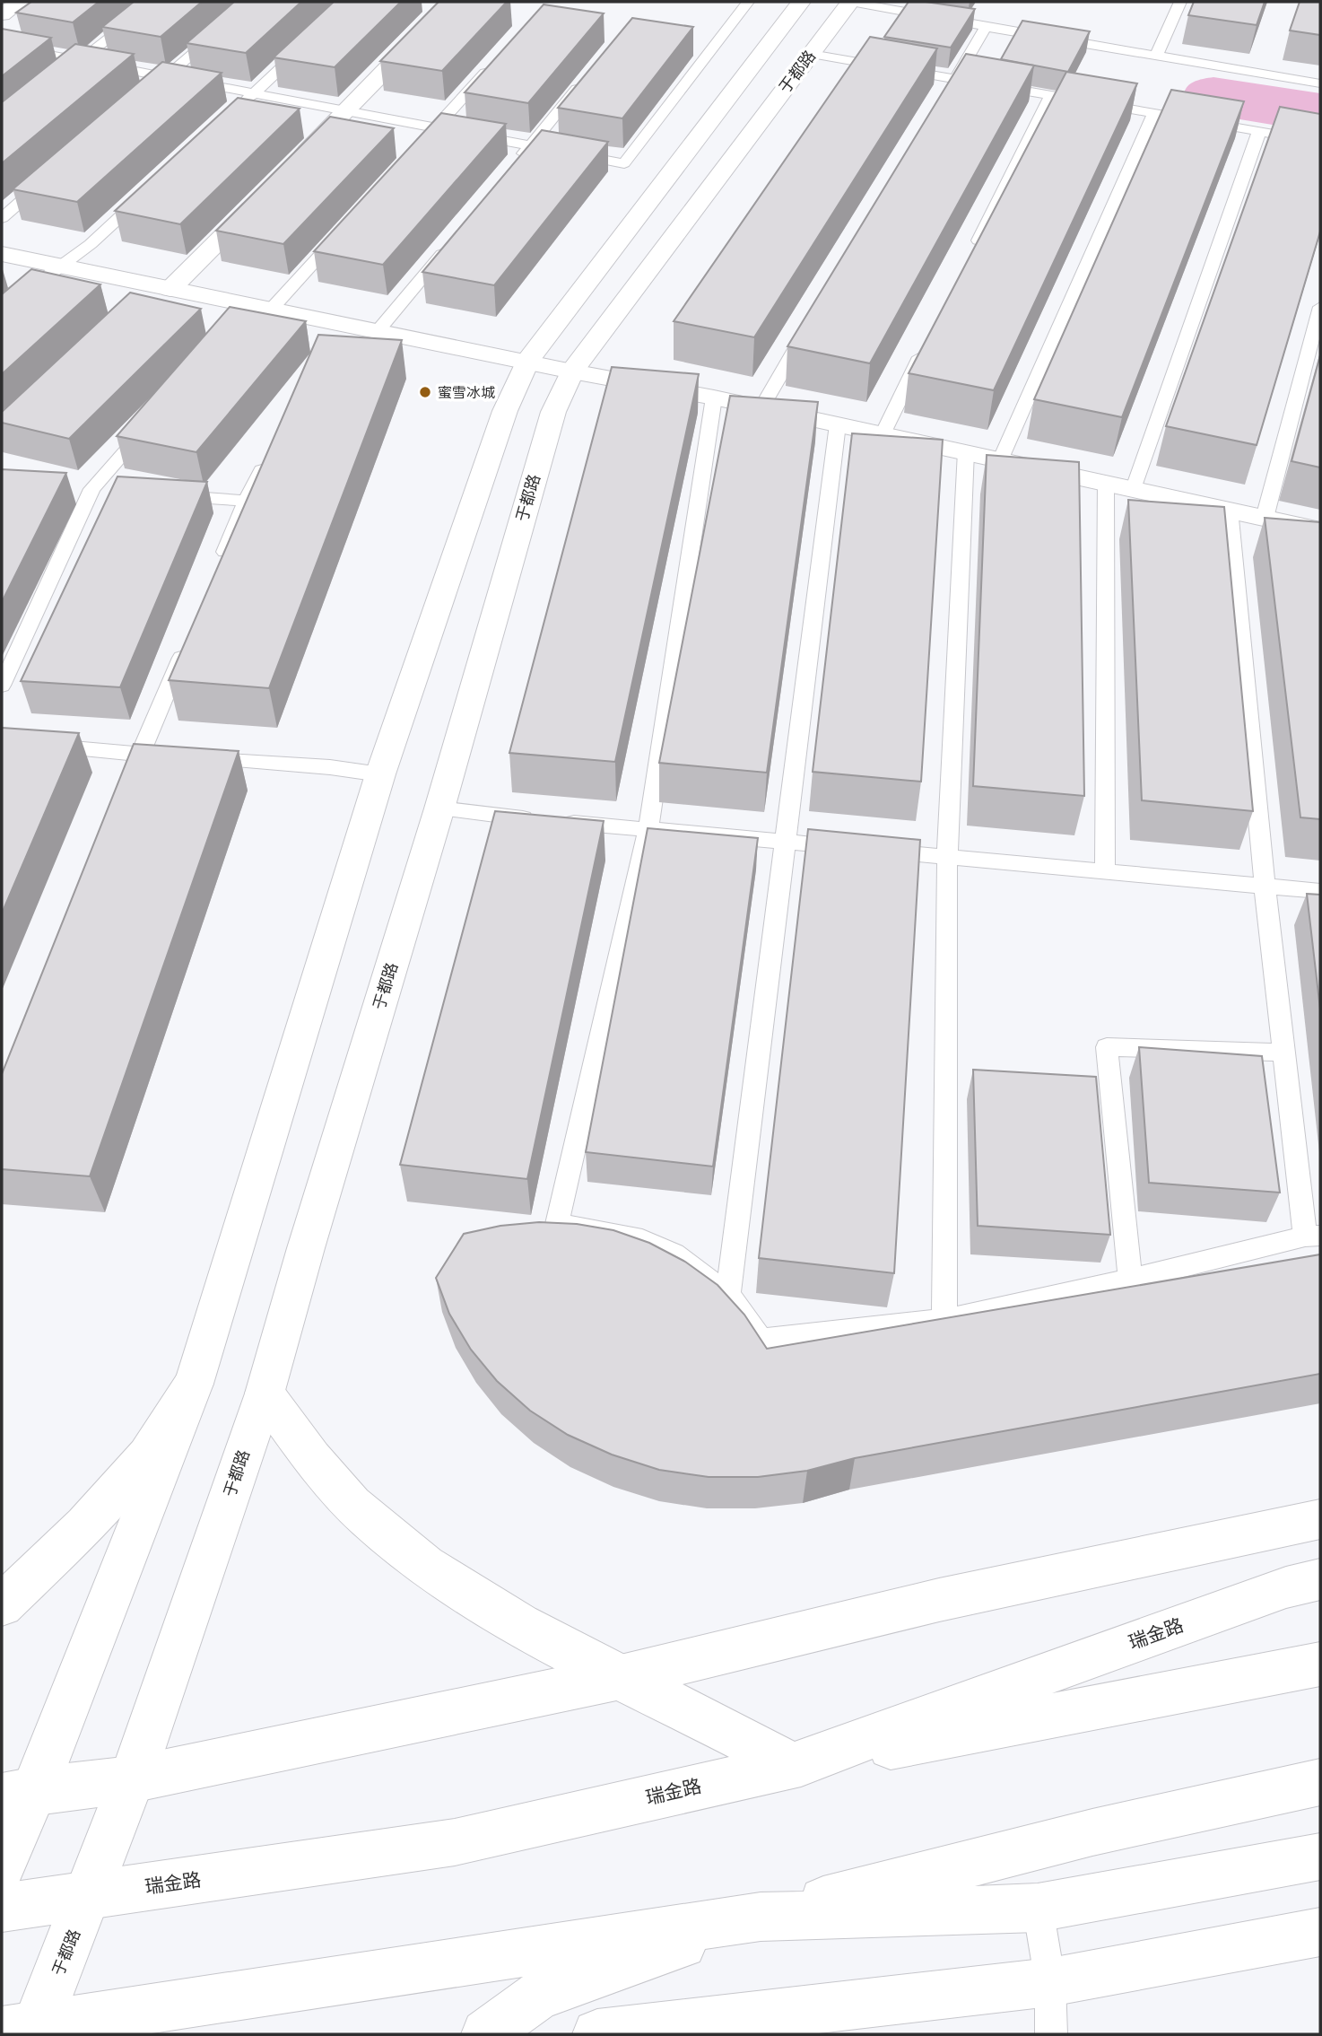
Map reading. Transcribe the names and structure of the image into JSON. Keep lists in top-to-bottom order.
{
  "streets": {
    "main road": ["于都路", "瑞金路"]
  },
  "crossings": [
    ["于都路", "瑞金路"]
  ],
  "places": ["蜜雪冰城"]
}
